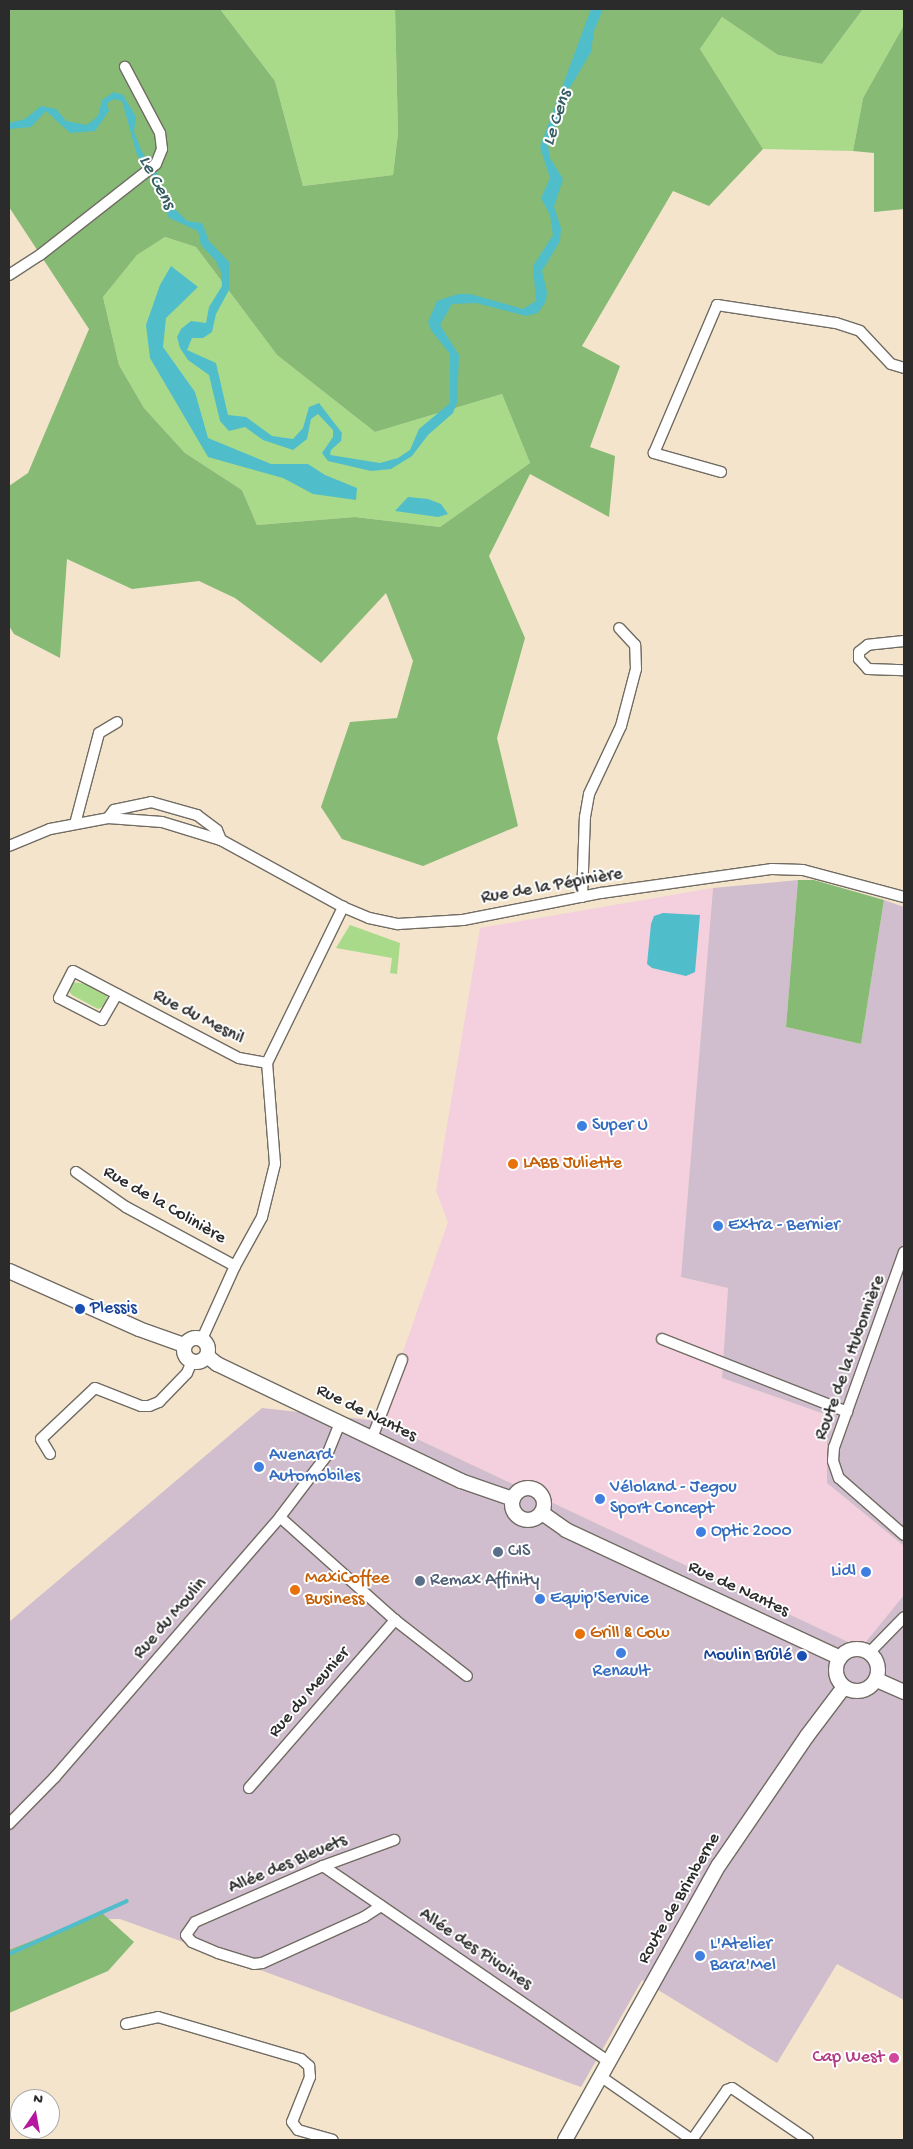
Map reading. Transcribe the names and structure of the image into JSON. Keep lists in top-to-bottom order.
{
  "streets": {
    "main road": ["Rue de Nantes", "Route de Brimberne"],
    "street": [
      "Rue de la Pépinière",
      "Rue du Mesnil",
      "Rue de la Colinière",
      "Route de la Hubonnière",
      "Rue du Moulin",
      "Rue du Meunier",
      "Allée des Bleuets",
      "Allée des Pivoines"
    ]
  },
  "crossings": [
    ["Rue de Nantes", "Rue du Moulin"],
    ["Rue de Nantes", "Route de Brimberne"],
    ["Allée des Bleuets", "Allée des Pivoines"],
    ["Route de Brimberne", "Allée des Pivoines"]
  ],
  "water": ["Le Cens"],
  "places": [
    "Super U",
    "LABB Juliette",
    "Extra - Bernier",
    "Plessis",
    "Avenard Automobiles",
    "Véloland - Jegou Sport Concept",
    "Optic 2000",
    "CIS",
    "Lidl",
    "Remax Affinity",
    "MaxiCoffee Business",
    "Equip'Service",
    "Grill & Cow",
    "Renault",
    "Moulin Brûlé",
    "L'Atelier Bara'Mel",
    "Cap West"
  ],
  "north": "top"
}
